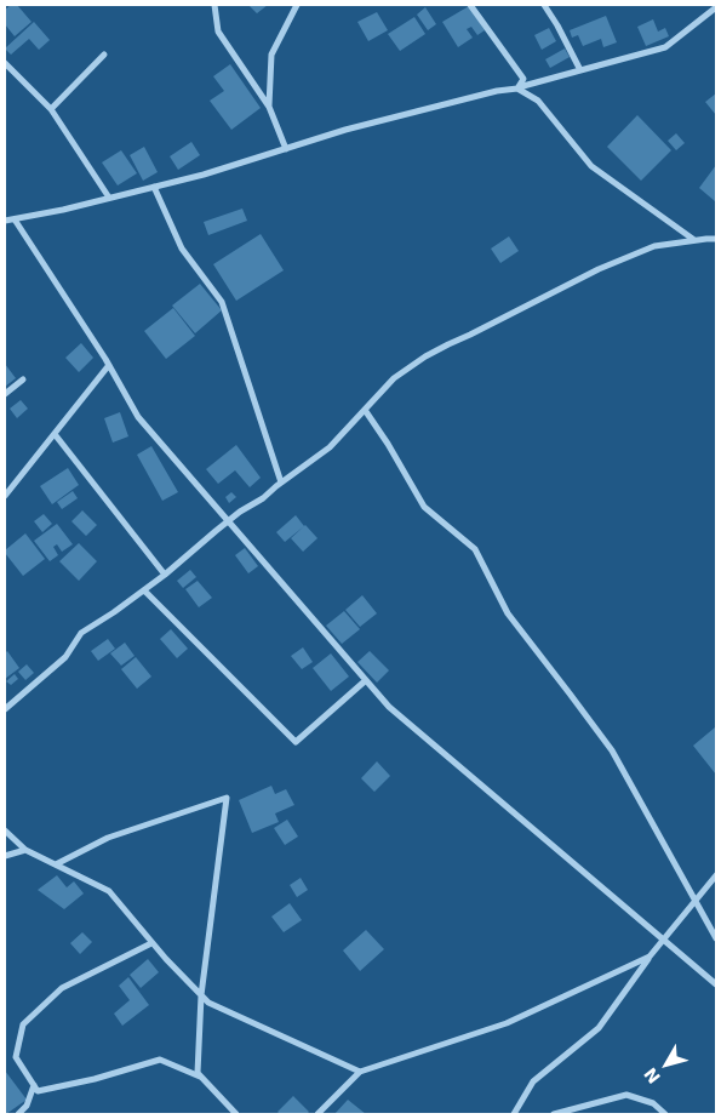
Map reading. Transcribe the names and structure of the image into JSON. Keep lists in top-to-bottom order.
{
  "north": "bottom left"
}
